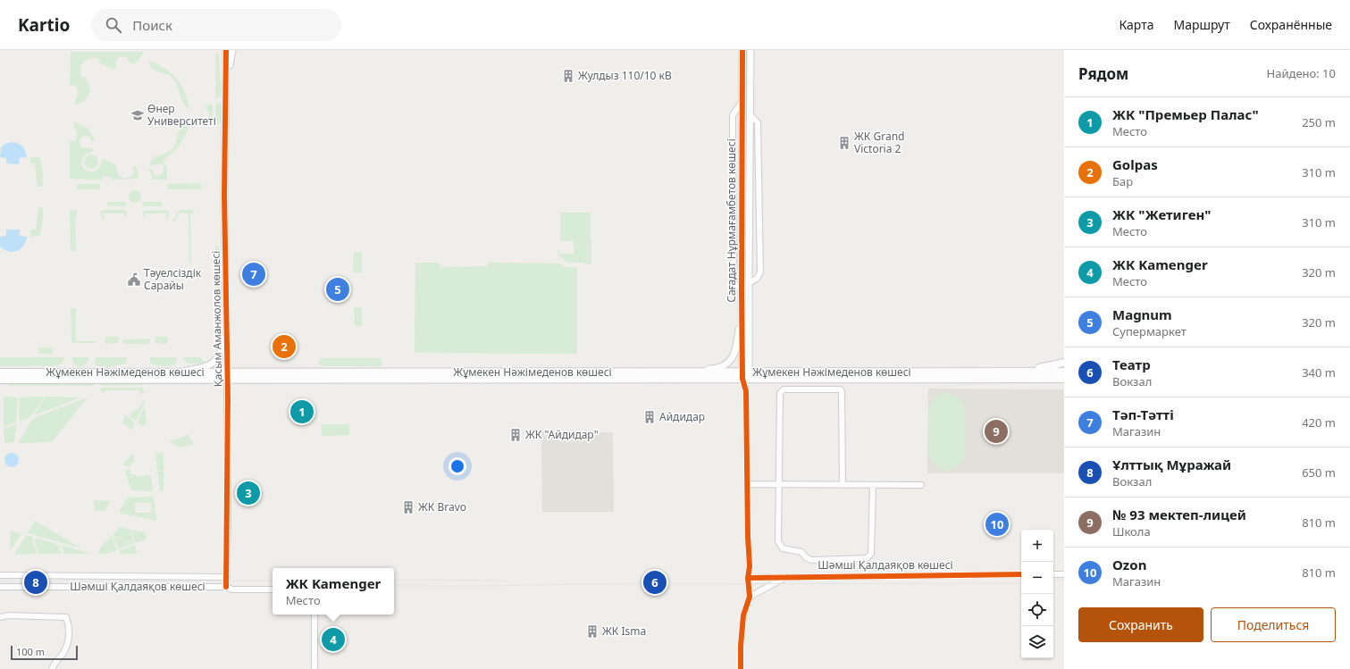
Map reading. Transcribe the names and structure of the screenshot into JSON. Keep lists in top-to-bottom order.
{
  "streets": {
    "main road": ["Жұмекен Нәжімеденов көшесі"],
    "street": ["Сағадат Нұрмағамбетов көшесі", "Қасым Аманжолов көшесі", "Шәмші Қалдаяқов көшесі"]
  },
  "crossings": [
    ["Сағадат Нұрмағамбетов көшесі", "Жұмекен Нәжімеденов көшесі"],
    ["Сағадат Нұрмағамбетов көшесі", "Шәмші Қалдаяқов көшесі"],
    ["Қасым Аманжолов көшесі", "Жұмекен Нәжімеденов көшесі"],
    ["Қасым Аманжолов көшесі", "Шәмші Қалдаяқов көшесі"]
  ],
  "places": {
    "building": [
      "Жулдыз 110/10 кВ",
      "ЖК Grand Victoria 2",
      "Айдидар",
      "ЖК \"Айдидар\"",
      "ЖК Bravo",
      "ЖК Isma"
    ],
    "school or university": ["Өнер Университеті"],
    "public building": ["Тәуелсіздік Сарайы"]
  },
  "scale_bar": "100 m",
  "page": {
    "header": "Kartio",
    "search": "Поиск",
    "nav": ["Карта", "Маршрут", "Сохранённые"],
    "heading": ["Рядом", "Найдено: 10"],
    "list": [
      {
        "mark": "1",
        "name": "ЖК \"Премьер Палас\"",
        "note": "Место",
        "value": "250 m"
      },
      {
        "mark": "2",
        "name": "Golpas",
        "note": "Бар",
        "value": "310 m"
      },
      {
        "mark": "3",
        "name": "ЖК \"Жетиген\"",
        "note": "Место",
        "value": "310 m"
      },
      {
        "mark": "4",
        "name": "ЖК Kamenger",
        "note": "Место",
        "value": "320 m"
      },
      {
        "mark": "5",
        "name": "Magnum",
        "note": "Супермаркет",
        "value": "320 m"
      },
      {
        "mark": "6",
        "name": "Театр",
        "note": "Вокзал",
        "value": "340 m"
      },
      {
        "mark": "7",
        "name": "Тәп-Тәтті",
        "note": "Магазин",
        "value": "420 m"
      },
      {
        "mark": "8",
        "name": "Ұлттық Мұражай",
        "note": "Вокзал",
        "value": "650 m"
      },
      {
        "mark": "9",
        "name": "№ 93 мектеп-лицей",
        "note": "Школа",
        "value": "810 m"
      },
      {
        "mark": "10",
        "name": "Ozon",
        "note": "Магазин",
        "value": "810 m"
      }
    ],
    "pins": [
      "7",
      "5",
      "2",
      "1",
      "9",
      "3",
      "10",
      "6",
      "8",
      "4"
    ],
    "map_buttons": ["+", "−"],
    "popup": ["ЖК Kamenger", "Место"],
    "buttons": ["Сохранить", "Поделиться"],
    "scale": "100 m"
  }
}
